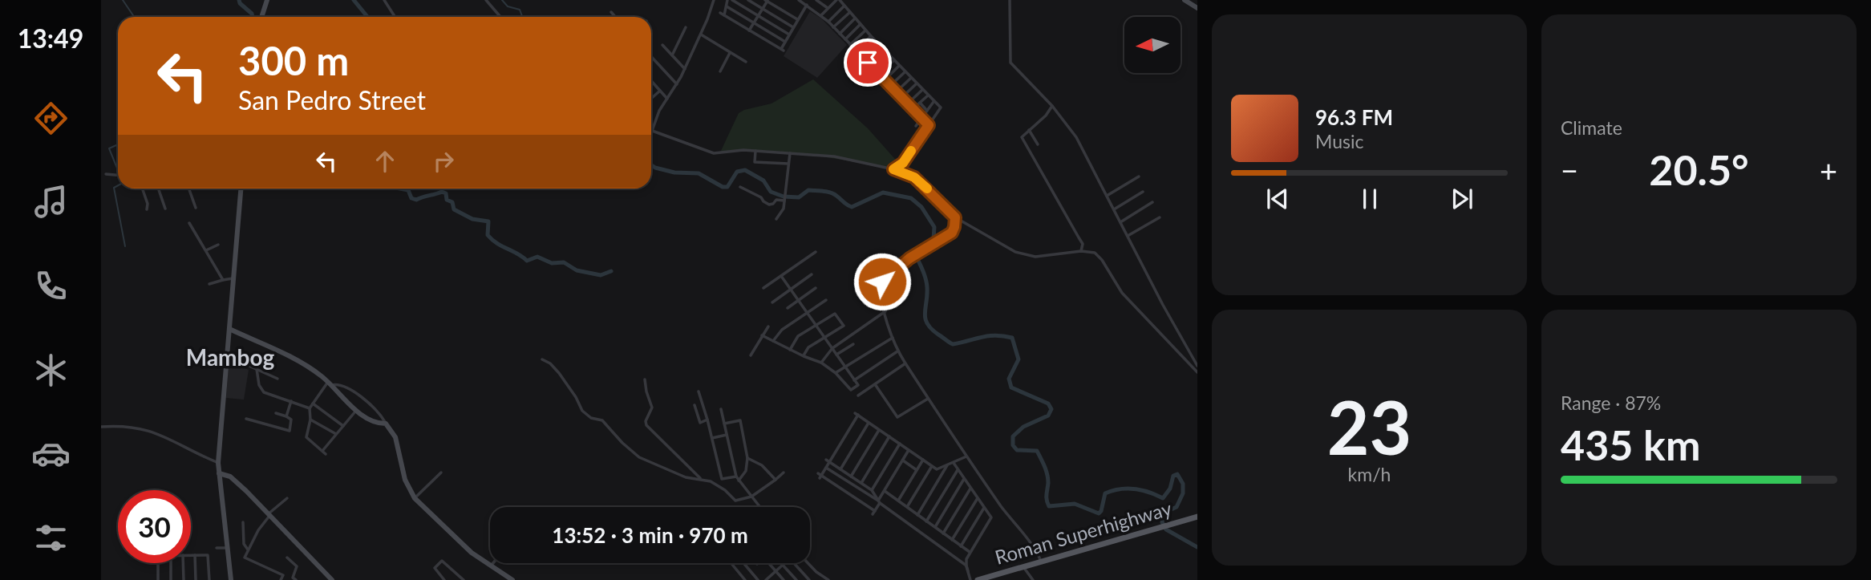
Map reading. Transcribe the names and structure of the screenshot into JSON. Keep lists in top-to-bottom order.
{
  "streets": {
    "main road": ["Roman Superhighway"]
  },
  "districts": ["Mambog"],
  "north": "left",
  "page": {
    "tabs": "13:49",
    "tile": [
      "Climate",
      ["23", "km/h"],
      ["Range · 87%", "435 km"]
    ],
    "turn": ["300 m", "San Pedro Street"],
    "song": ["96.3 FM", "Music"],
    "heat": ["−", "20.5°", "+"],
    "limit": "30",
    "trip": "13:52 · 3 min · 970 m"
  }
}
